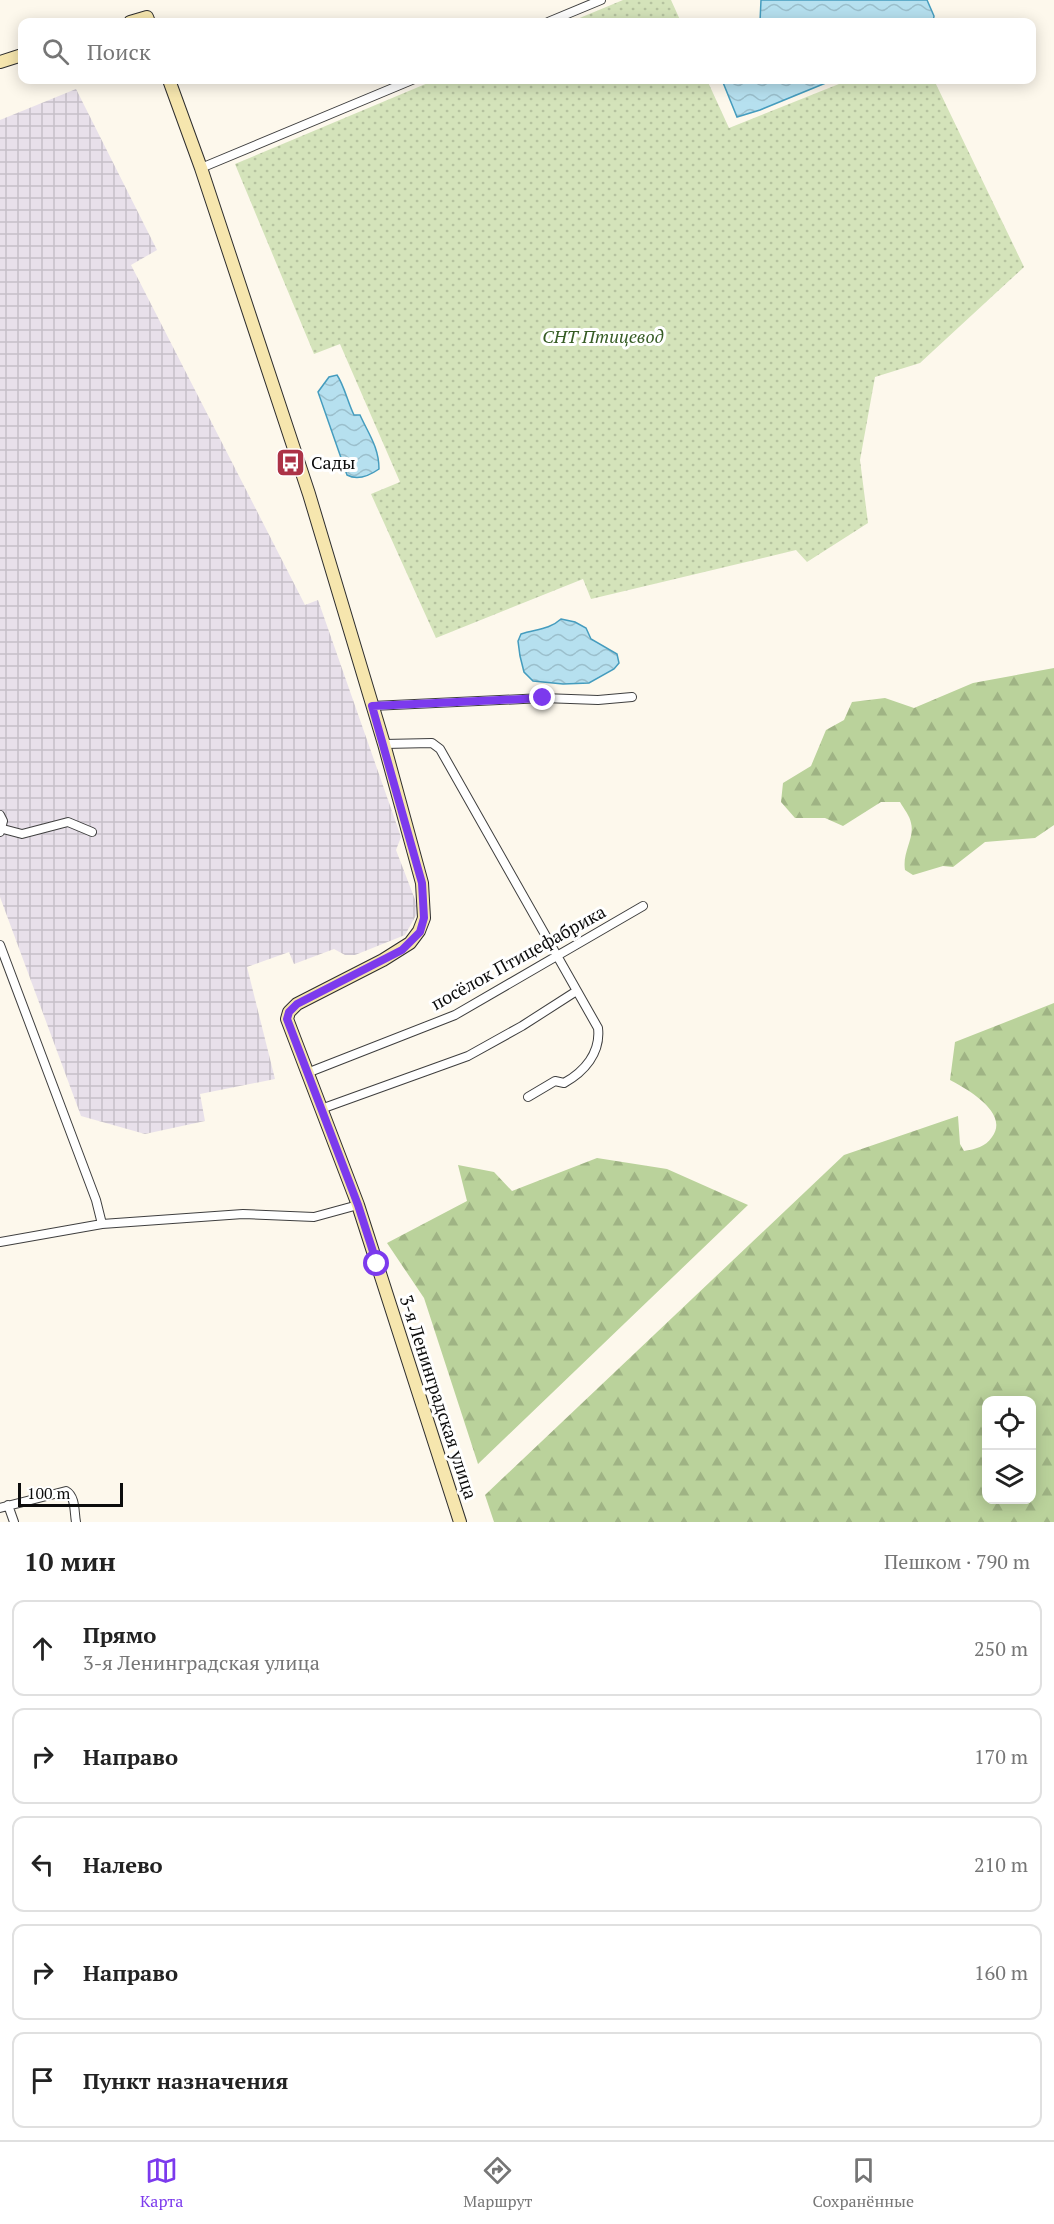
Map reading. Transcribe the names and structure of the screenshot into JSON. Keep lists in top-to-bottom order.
{
  "streets": {
    "street": ["посёлок Птицефабрика", "3-я Ленинградская улица"]
  },
  "crossings": [
    ["посёлок Птицефабрика", "3-я Ленинградская улица"]
  ],
  "parks": ["СНТ Птицевод"],
  "places": {
    "bus stop": ["Сады"]
  },
  "scale_bar": "100 m",
  "page": {
    "search": "Поиск",
    "scale": "100 m",
    "heading": ["10 мин", "Пешком · 790 m"],
    "list": [
      ["Прямо", "3-я Ленинградская улица", "250 m"],
      ["Направо", "170 m"],
      ["Налево", "210 m"],
      ["Направо", "160 m"],
      "Пункт назначения"
    ],
    "nav": ["Карта", "Маршрут", "Сохранённые"]
  }
}
